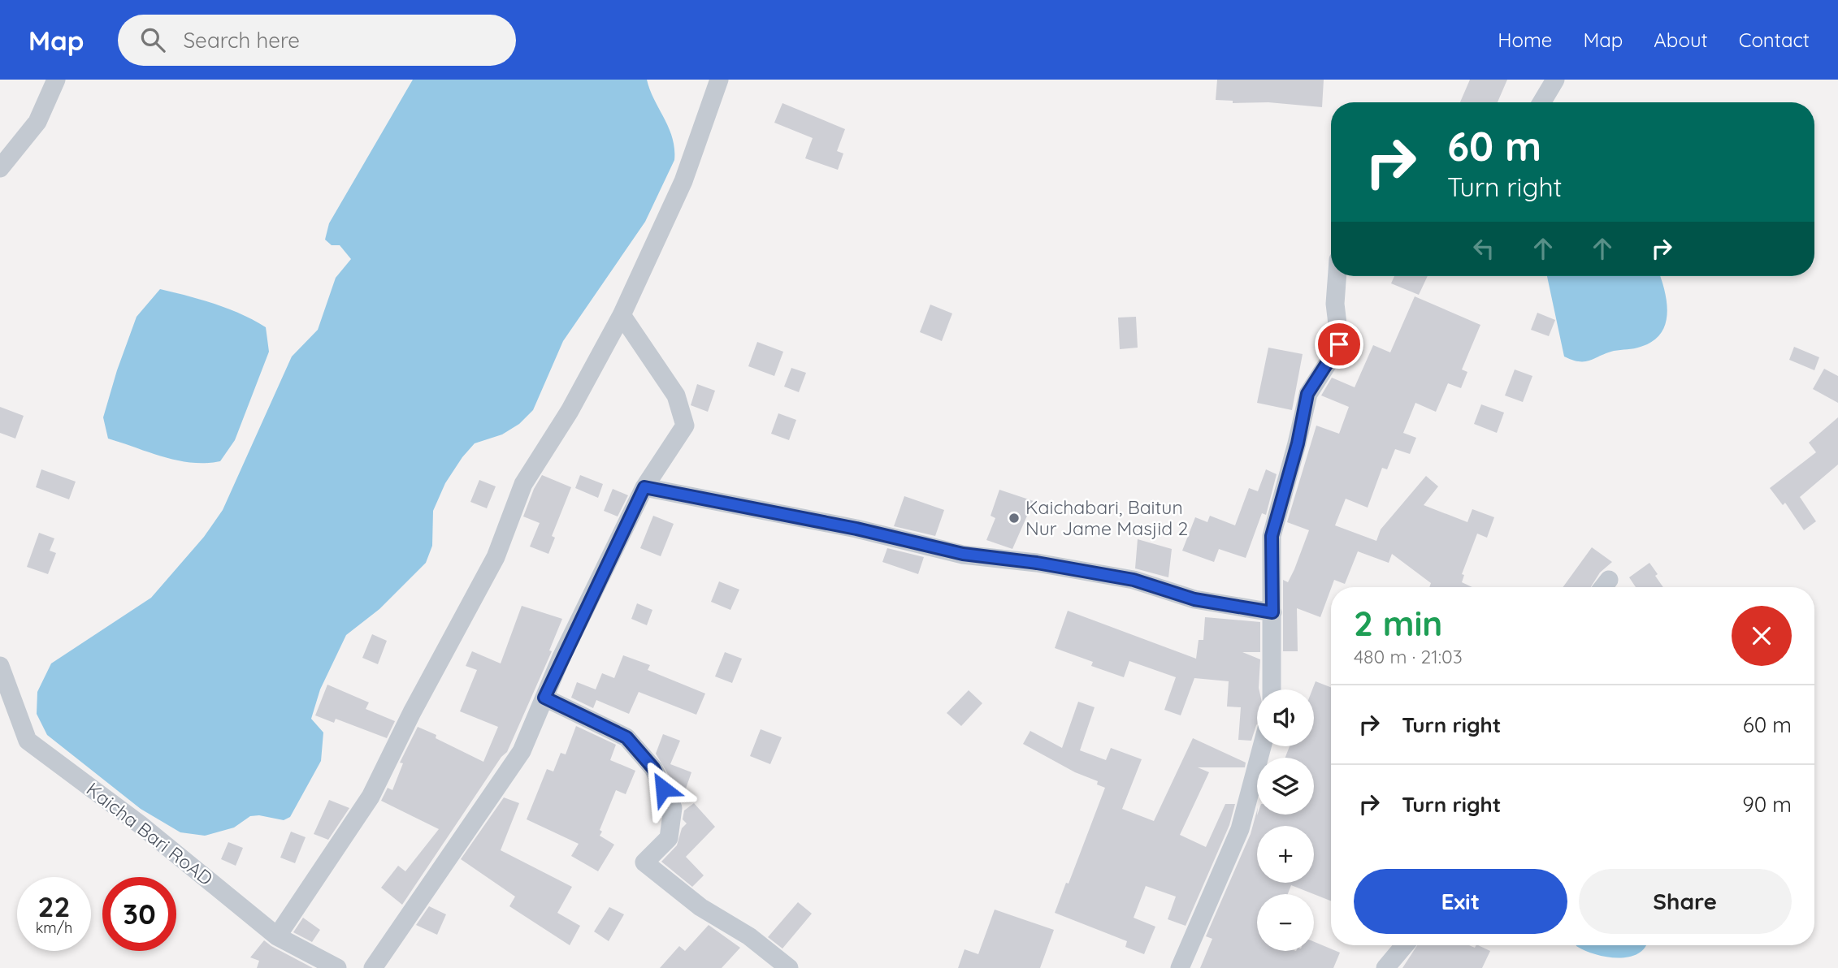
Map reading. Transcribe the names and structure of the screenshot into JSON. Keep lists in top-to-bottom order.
{
  "streets": {
    "street": ["Kaicha Bari RoAD"]
  },
  "places": ["Kaichabari, Baitun Nur Jame Masjid 2"],
  "page": {
    "header": "Map",
    "search": "Search here",
    "nav": [
      "Home",
      "Map",
      "About",
      "Contact"
    ],
    "turn": ["60 m", "Turn right"],
    "heading": ["2 min", "480 m · 21:03"],
    "list": [
      {
        "name": "Turn right",
        "value": "60 m"
      },
      {
        "name": "Turn right",
        "value": "90 m"
      }
    ],
    "map_buttons": ["+", "−"],
    "buttons": ["Exit", "Share"],
    "speed": "22 km/h",
    "limit": "30"
  }
}
